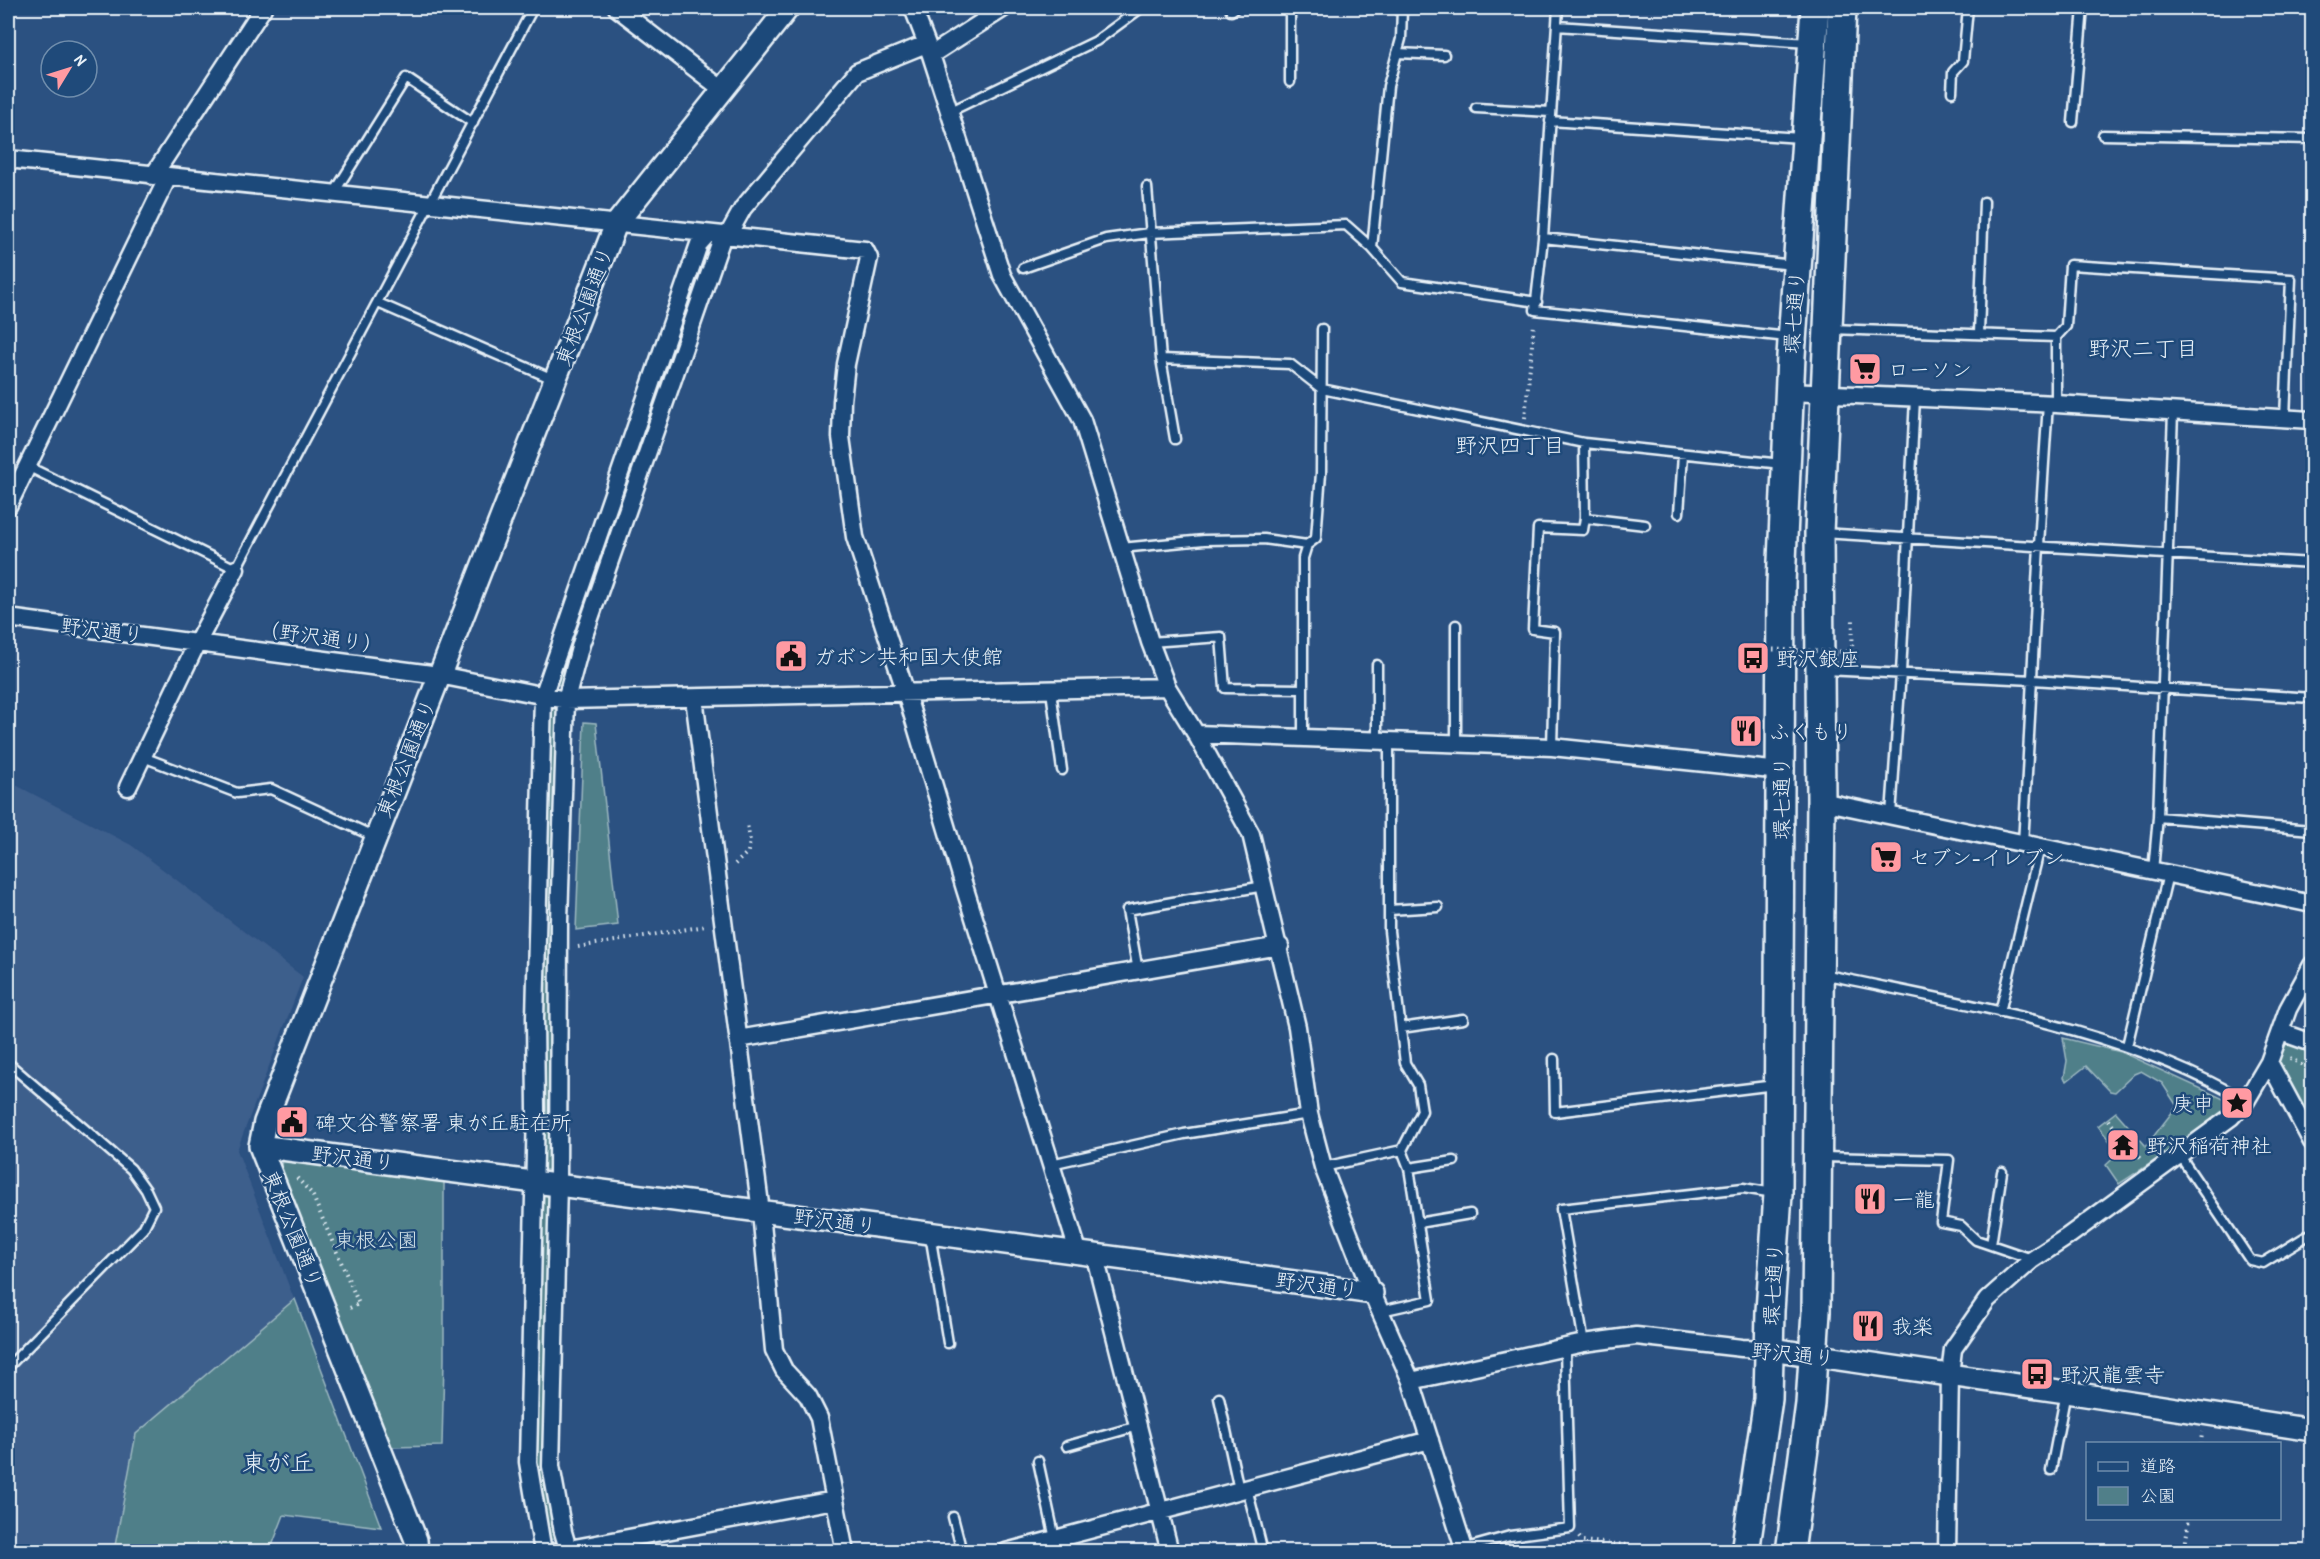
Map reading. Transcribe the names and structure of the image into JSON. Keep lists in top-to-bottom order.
{
  "streets": {
    "main road": ["環七通り"],
    "street": ["東根公園通り", "野沢通り", "（野沢通り）"]
  },
  "crossings": [
    ["東根公園通り", "野沢通り"],
    ["東根公園通り", "（野沢通り）"],
    ["環七通り", "野沢通り"],
    ["野沢通り", "（野沢通り）"]
  ],
  "districts": ["野沢二丁目", "野沢四丁目", "東が丘"],
  "parks": ["東根公園"],
  "places": {
    "supermarket": ["ローソン", "セブン-イレブン"],
    "public building": ["ガボン共和国大使館", "碑文谷警察署 東が丘駐在所"],
    "bus stop": ["野沢銀座", "野沢龍雲寺"],
    "restaurant": ["ふくもり", "一龍", "我楽"],
    "place": ["庚申"],
    "temple": ["野沢稲荷神社"]
  },
  "legend": ["道路", "公園"],
  "north": "top right"
}
